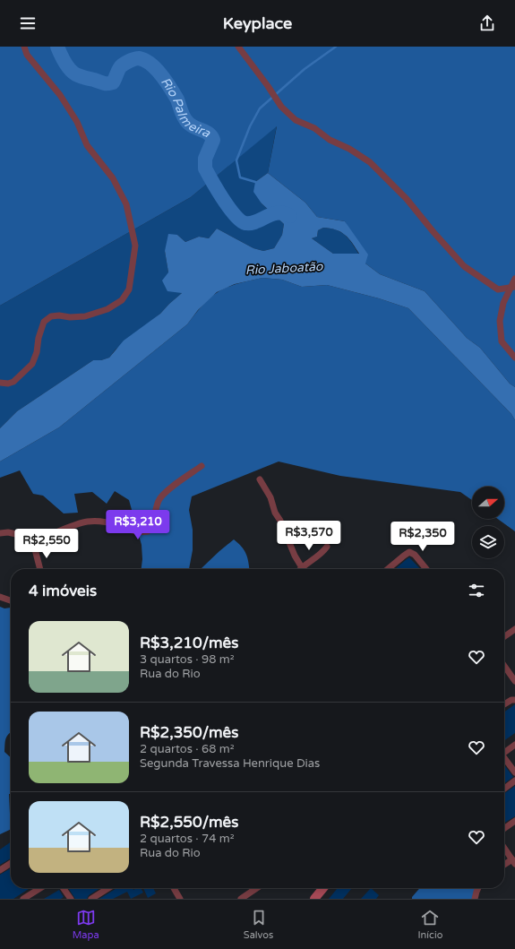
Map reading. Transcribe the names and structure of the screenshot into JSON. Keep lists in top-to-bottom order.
{
  "water": ["Rio Palmeira", "Rio Jaboatão"],
  "north": "right",
  "page": {
    "header": "Keyplace",
    "price": [
      "R$3,210",
      "R$3,570",
      "R$2,350",
      "R$2,550"
    ],
    "heading": "4 imóveis",
    "list": [
      {
        "name": "R$3,210/mês",
        "note": "3 quartos · 98 m² · Rua do Rio"
      },
      {
        "name": "R$2,350/mês",
        "note": "2 quartos · 68 m² · Segunda Travessa Henrique Dias"
      },
      {
        "name": "R$2,550/mês",
        "note": "2 quartos · 74 m² · Rua do Rio"
      }
    ],
    "tabs": ["Mapa", "Salvos", "Início"]
  }
}
